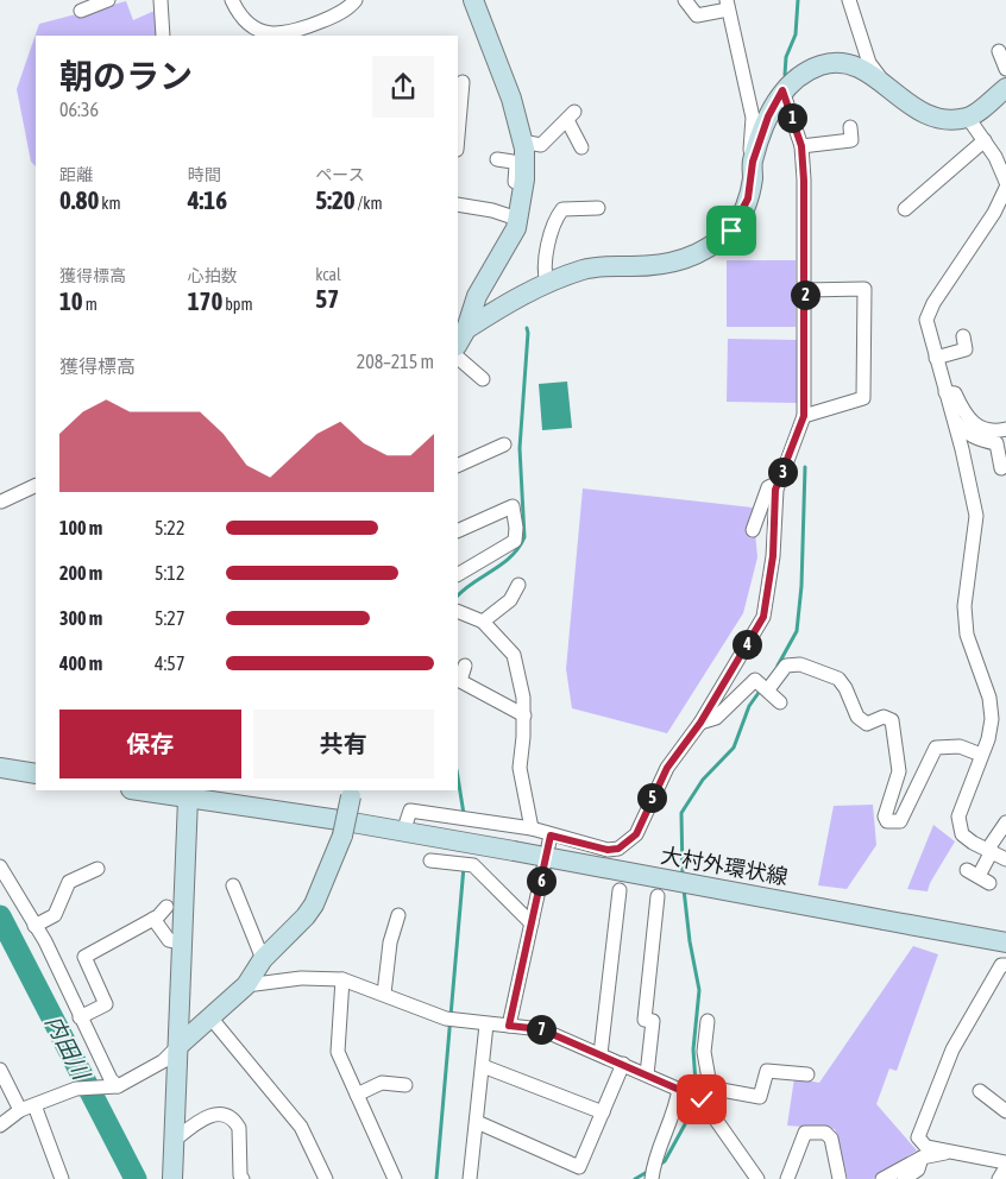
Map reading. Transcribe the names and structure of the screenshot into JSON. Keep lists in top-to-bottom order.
{
  "streets": {
    "street": ["大村外環状線"]
  },
  "water": ["内田川"],
  "page": {
    "heading": ["朝のラン", "06:36"],
    "pins": [
      "1",
      "2",
      "3",
      "4",
      "5",
      "6",
      "7"
    ],
    "stats": [
      ["距離", "0.80 km"],
      ["時間", "4:16"],
      ["ペース", "5:20 /km"],
      ["獲得標高", "10 m"],
      ["心拍数", "170 bpm"],
      ["kcal", "57"]
    ],
    "chart": ["獲得標高", "208–215 m"],
    "list": [
      {
        "name": "100 m",
        "note": "5:22"
      },
      {
        "name": "200 m",
        "note": "5:12"
      },
      {
        "name": "300 m",
        "note": "5:27"
      },
      {
        "name": "400 m",
        "note": "4:57"
      }
    ],
    "buttons": ["保存", "共有"]
  }
}
